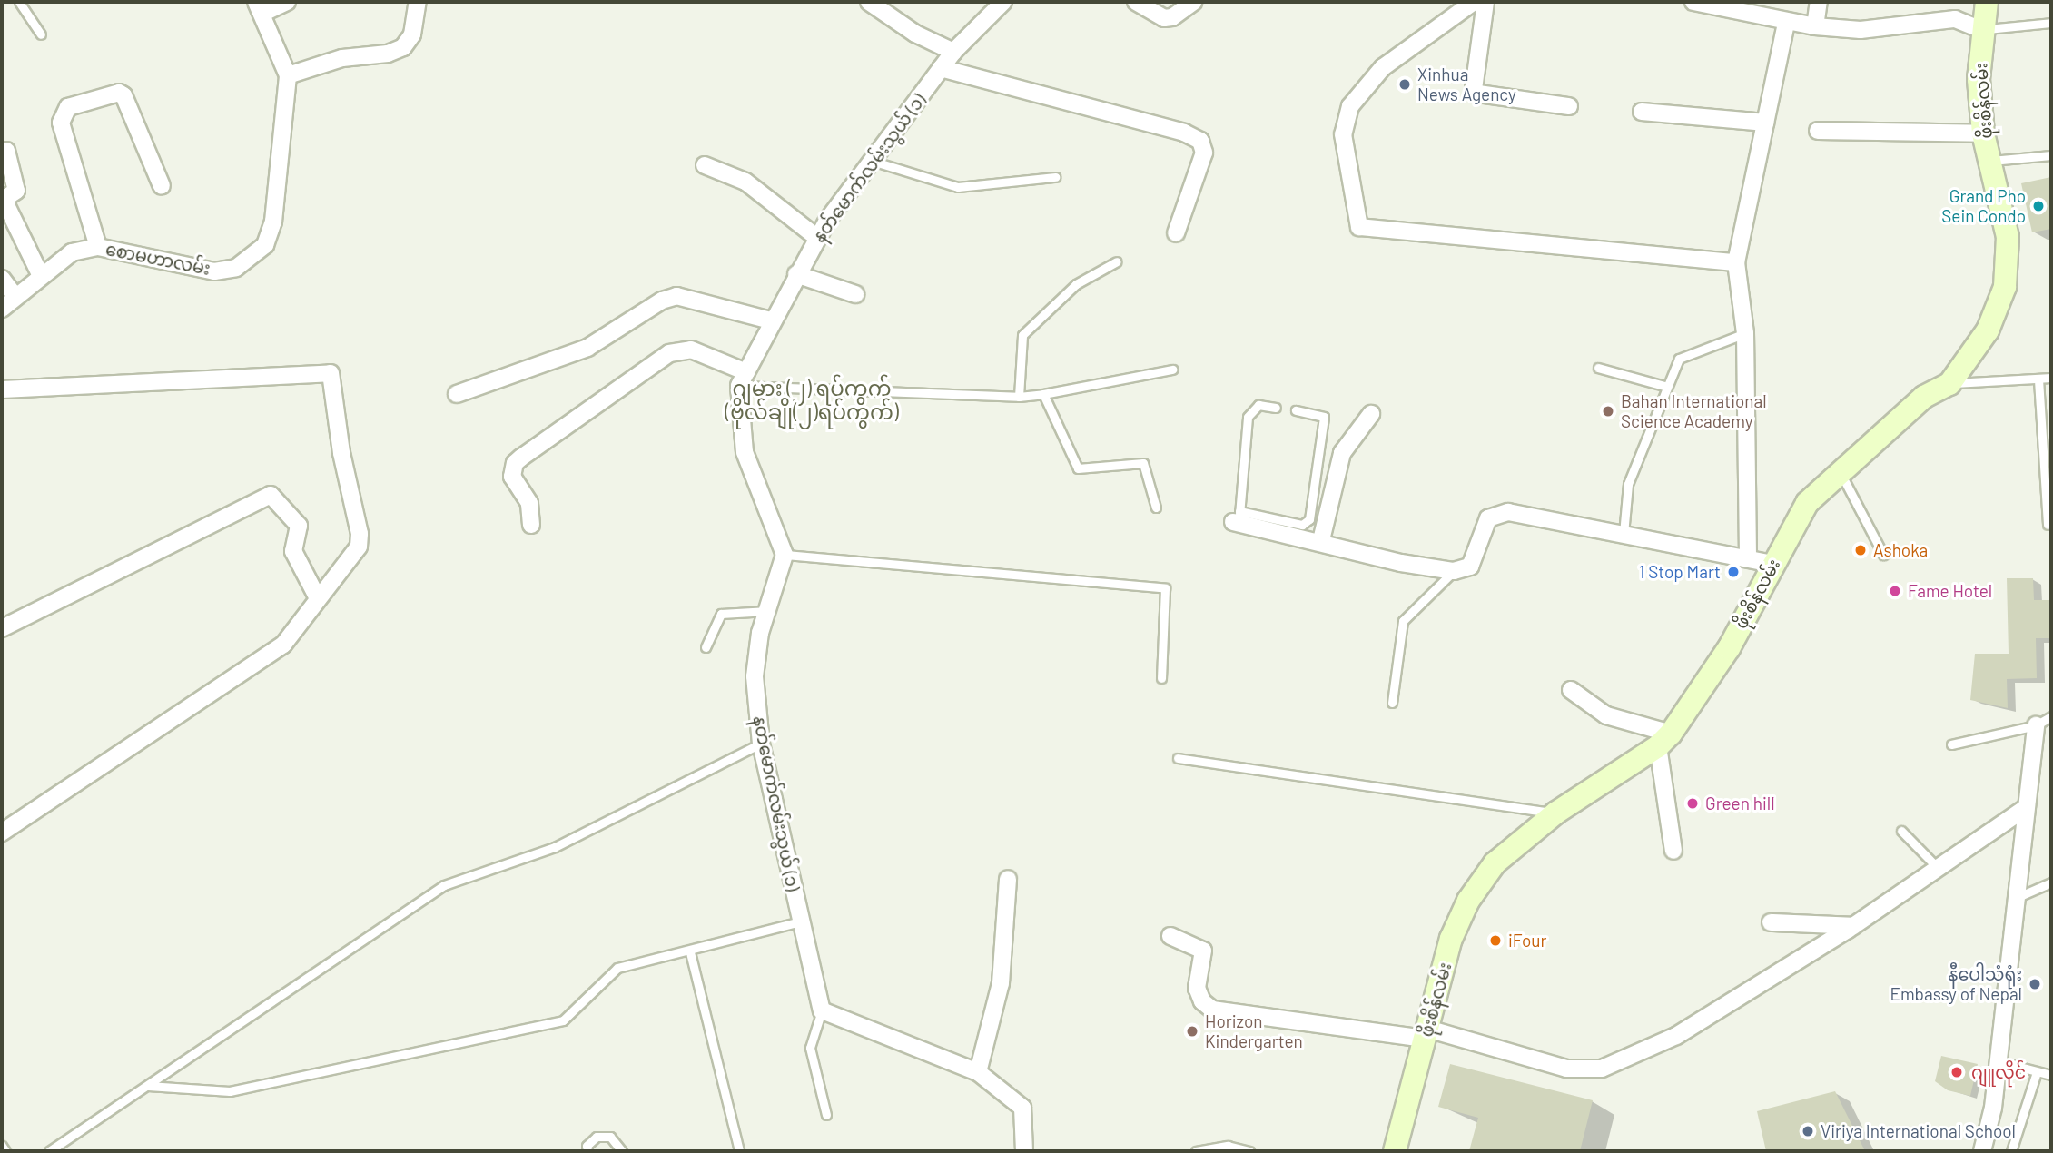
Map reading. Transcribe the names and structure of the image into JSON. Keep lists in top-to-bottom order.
{
  "streets": {
    "main road": ["ဖိုးစိန်လမ်း"],
    "street": ["နတ်မောက်လမ်းသွယ် (၁)", "စောမဟာလမ်း"]
  },
  "districts": ["ဂျမား (၂) ရပ်ကွက် (ဗိုလ်ချို(၂)ရပ်ကွက်)"],
  "places": [
    "Xinhua News Agency",
    "Grand Pho Sein Condo",
    "Bahan International Science Academy",
    "Ashoka",
    "1 Stop Mart",
    "Fame Hotel",
    "Green hill",
    "iFour",
    "နီပေါသံရုံး Embassy of Nepal",
    "Horizon Kindergarten",
    "ဂျူလိုင်",
    "Viriya International School"
  ]
}
